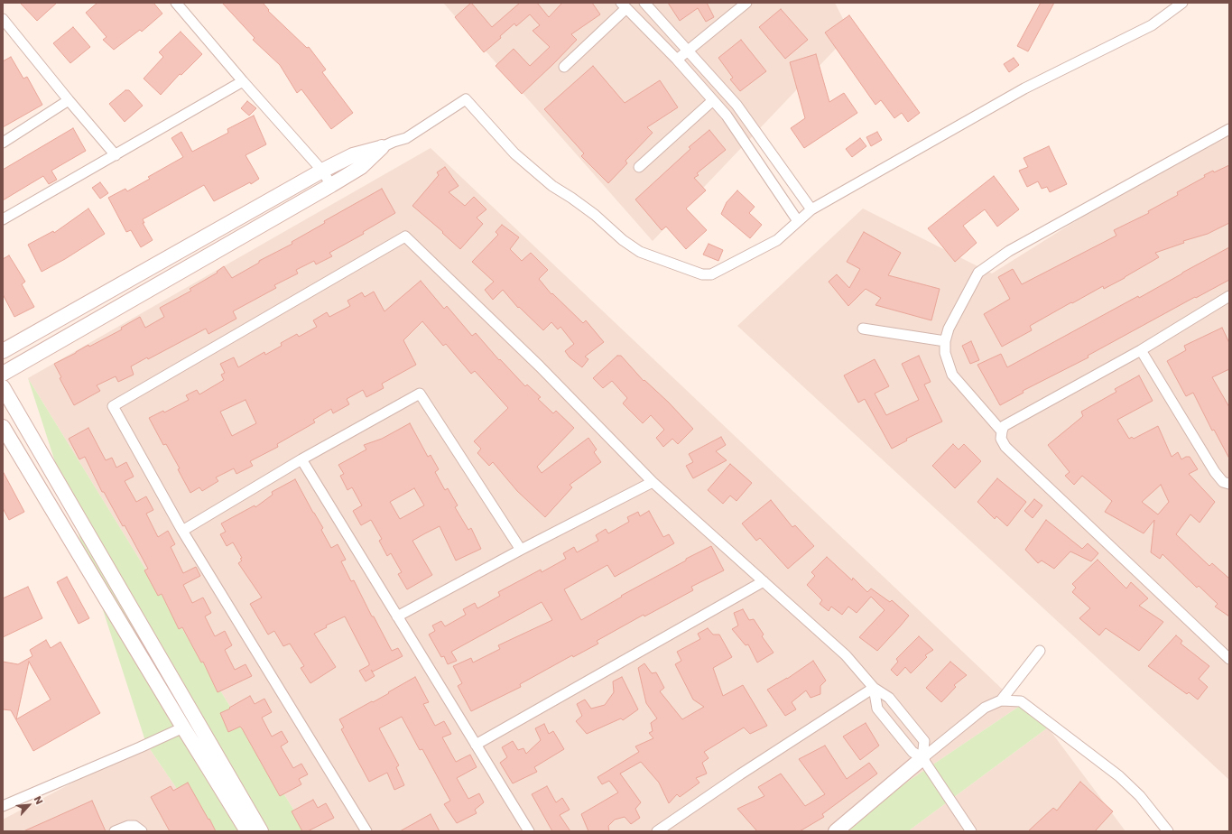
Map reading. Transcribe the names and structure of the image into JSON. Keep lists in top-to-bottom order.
{
  "north": "top right"
}
